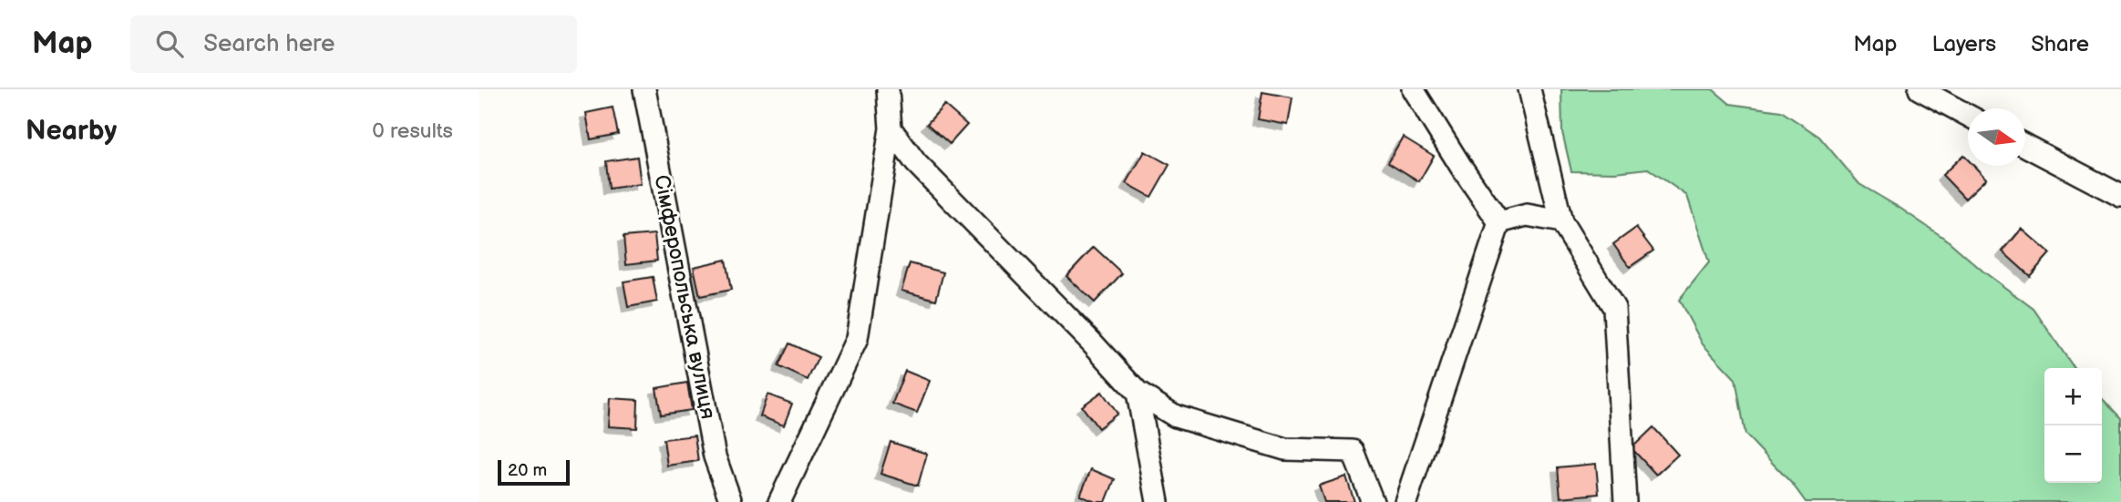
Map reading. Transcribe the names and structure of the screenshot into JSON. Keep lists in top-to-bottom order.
{
  "streets": {
    "street": ["Сімферопольська вулиця"]
  },
  "scale_bar": "20 m",
  "north": "right",
  "page": {
    "header": "Map",
    "search": "Search here",
    "nav": ["Map", "Layers", "Share"],
    "heading": ["Nearby", "0 results"],
    "map_buttons": ["+", "−"],
    "scale": "20 m"
  }
}
